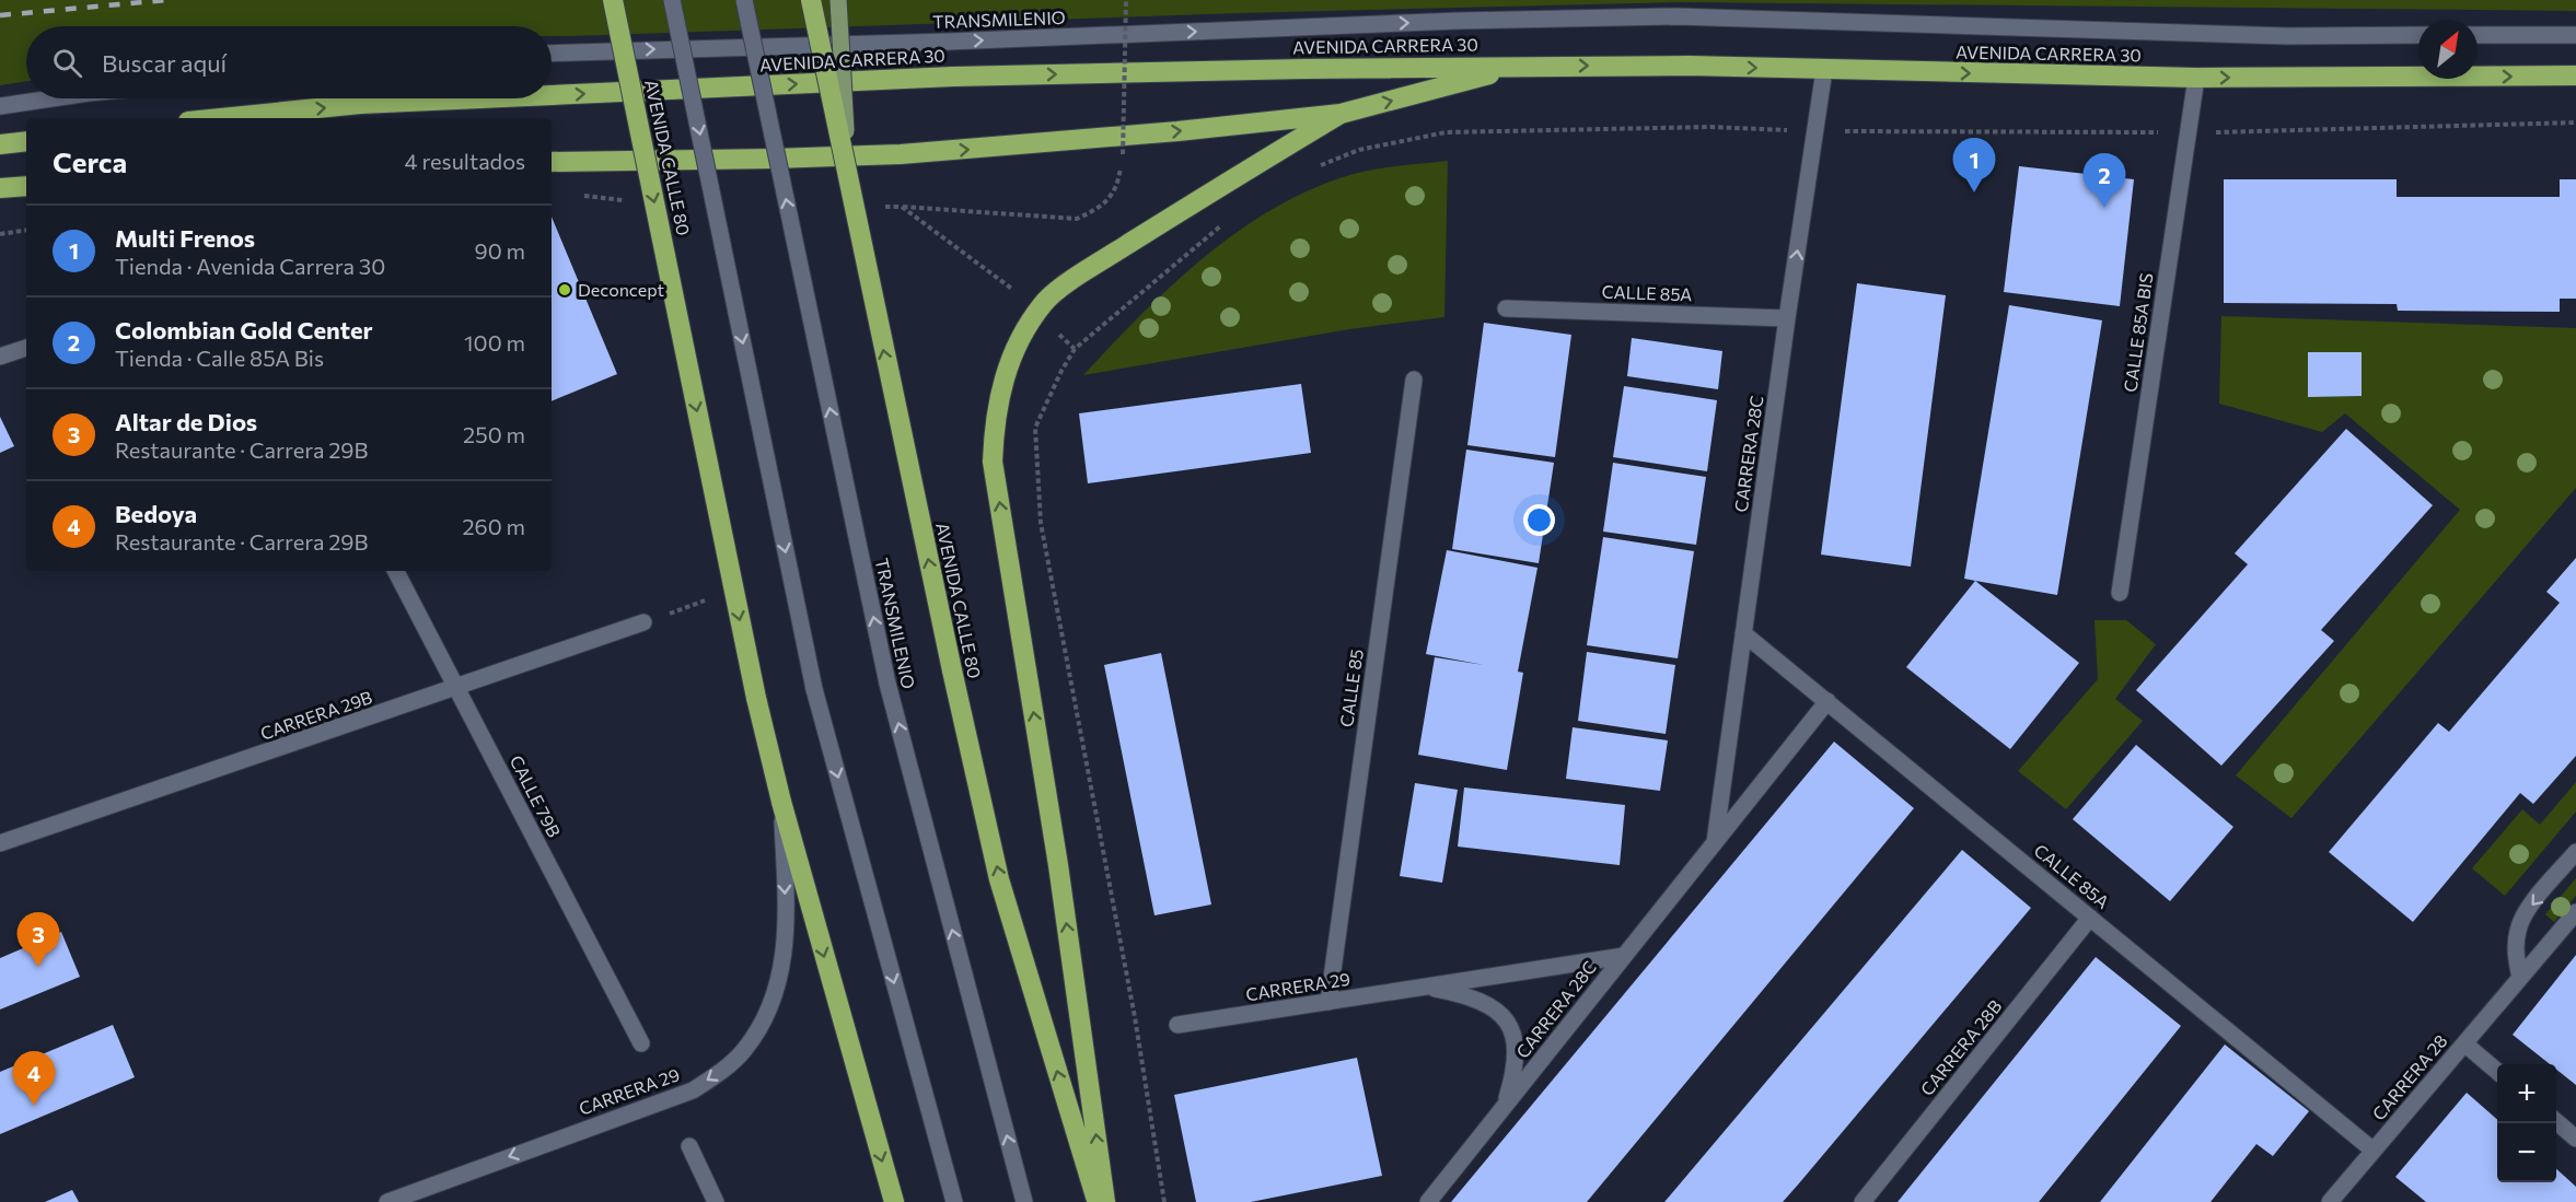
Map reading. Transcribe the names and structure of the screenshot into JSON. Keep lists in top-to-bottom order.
{
  "streets": {
    "highway": ["AVENIDA CARRERA 30", "AVENIDA CALLE 80"],
    "street": [
      "TRANSMILENIO",
      "CALLE 85A",
      "CALLE 85A BIS",
      "CARRERA 28C",
      "CALLE 85",
      "CARRERA 29B",
      "CALLE 79B",
      "CARRERA 29",
      "CARRERA 28B",
      "CARRERA 28"
    ]
  },
  "crossings": [
    ["AVENIDA CARRERA 30", "CALLE 85A BIS"],
    ["AVENIDA CARRERA 30", "CARRERA 28C"],
    ["AVENIDA CALLE 80", "CARRERA 29"],
    ["CALLE 85A", "CARRERA 28C"],
    ["CALLE 85A", "CARRERA 28B"],
    ["CALLE 85A", "CARRERA 28"],
    ["CARRERA 28C", "CARRERA 29"],
    ["CALLE 85", "CARRERA 29"],
    ["CARRERA 29B", "CALLE 79B"]
  ],
  "one_way": ["AVENIDA CARRERA 30", "CARRERA 29"],
  "places": ["Deconcept"],
  "north": "top right",
  "page": {
    "search": "Buscar aquí",
    "heading": ["Cerca", "4 resultados"],
    "pins": [
      "1",
      "2",
      "3",
      "4"
    ],
    "list": [
      {
        "mark": "1",
        "name": "Multi Frenos",
        "note": "Tienda · Avenida Carrera 30",
        "value": "90 m"
      },
      {
        "mark": "2",
        "name": "Colombian Gold Center",
        "note": "Tienda · Calle 85A Bis",
        "value": "100 m"
      },
      {
        "mark": "3",
        "name": "Altar de Dios",
        "note": "Restaurante · Carrera 29B",
        "value": "250 m"
      },
      {
        "mark": "4",
        "name": "Bedoya",
        "note": "Restaurante · Carrera 29B",
        "value": "260 m"
      }
    ],
    "map_buttons": ["+", "−"]
  }
}
